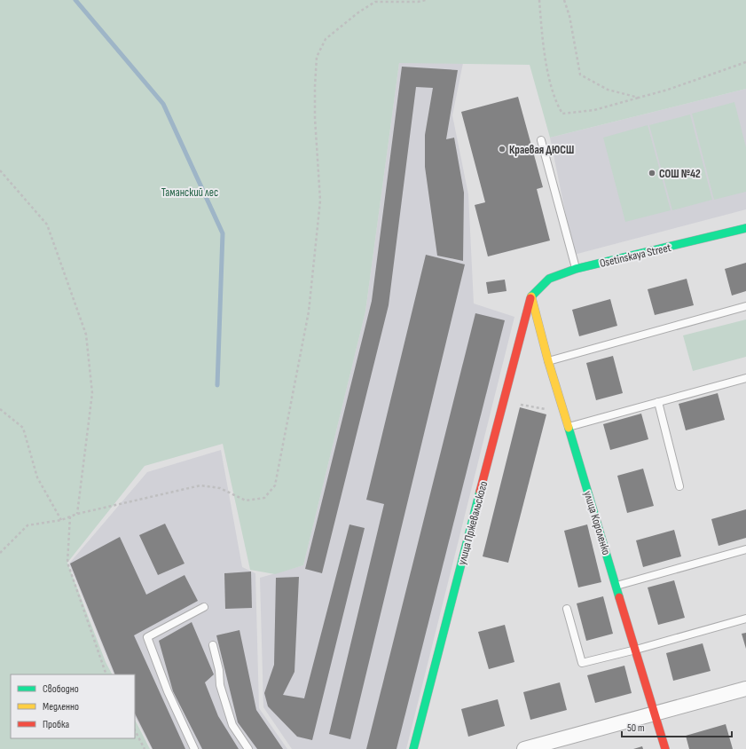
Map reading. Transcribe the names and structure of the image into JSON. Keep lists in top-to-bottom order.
{
  "streets": {
    "street": ["Osetinskaya Street", "улица Пржевальского", "улица Короленко"]
  },
  "crossings": [
    ["Osetinskaya Street", "улица Пржевальского"],
    ["Osetinskaya Street", "улица Короленко"],
    ["улица Пржевальского", "улица Короленко"]
  ],
  "parks": ["Таманский лес"],
  "places": ["Краевая ДЮСШ", "СОШ №42"],
  "legend": ["Свободно", "Медленно", "Пробка"],
  "scale_bar": "50 m"
}
